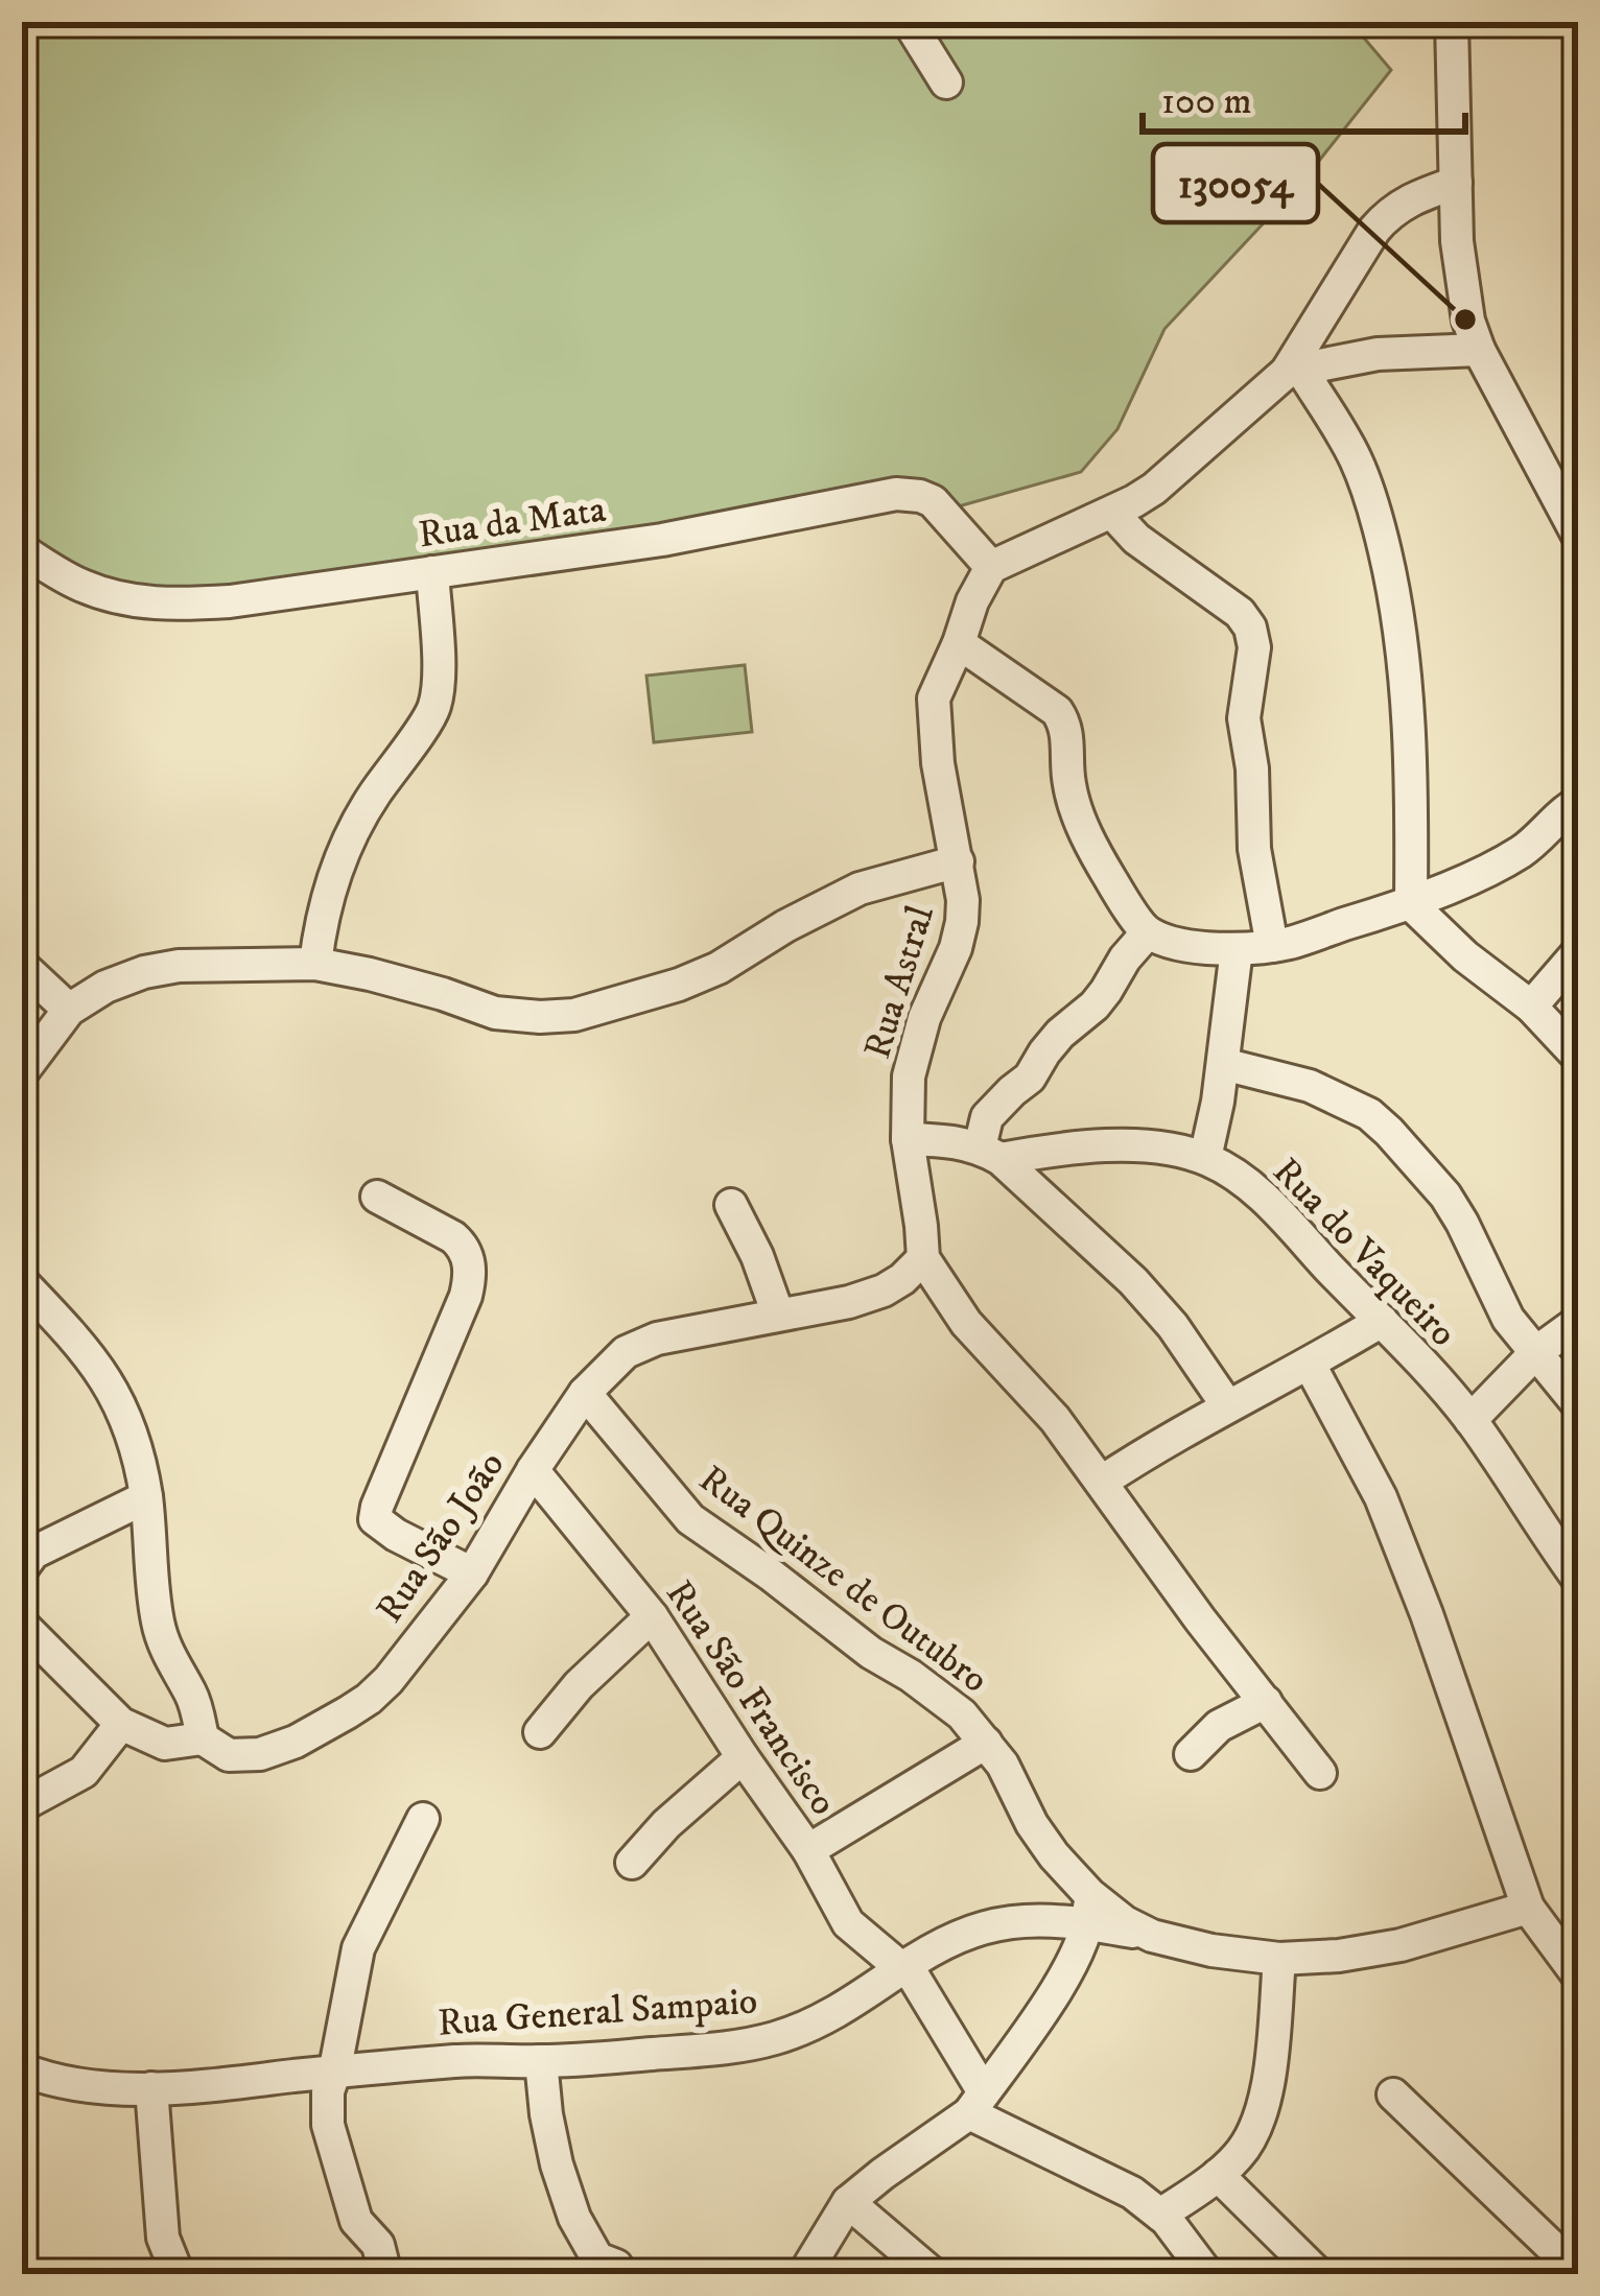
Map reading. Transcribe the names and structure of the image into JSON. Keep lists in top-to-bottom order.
{
  "streets": {
    "street": [
      "Rua da Mata",
      "Rua Astral",
      "Rua do Vaqueiro",
      "Rua São João",
      "Rua Quinze de Outubro",
      "Rua São Francisco",
      "Rua General Sampaio"
    ]
  },
  "crossings": [
    ["Rua da Mata", "Rua Astral"],
    ["Rua Astral", "Rua do Vaqueiro"],
    ["Rua Astral", "Rua São João"],
    ["Rua São João", "Rua Quinze de Outubro"],
    ["Rua São João", "Rua São Francisco"],
    ["Rua Quinze de Outubro", "Rua General Sampaio"],
    ["Rua São Francisco", "Rua General Sampaio"]
  ],
  "places": ["130054"],
  "scale_bar": "100 m"
}
